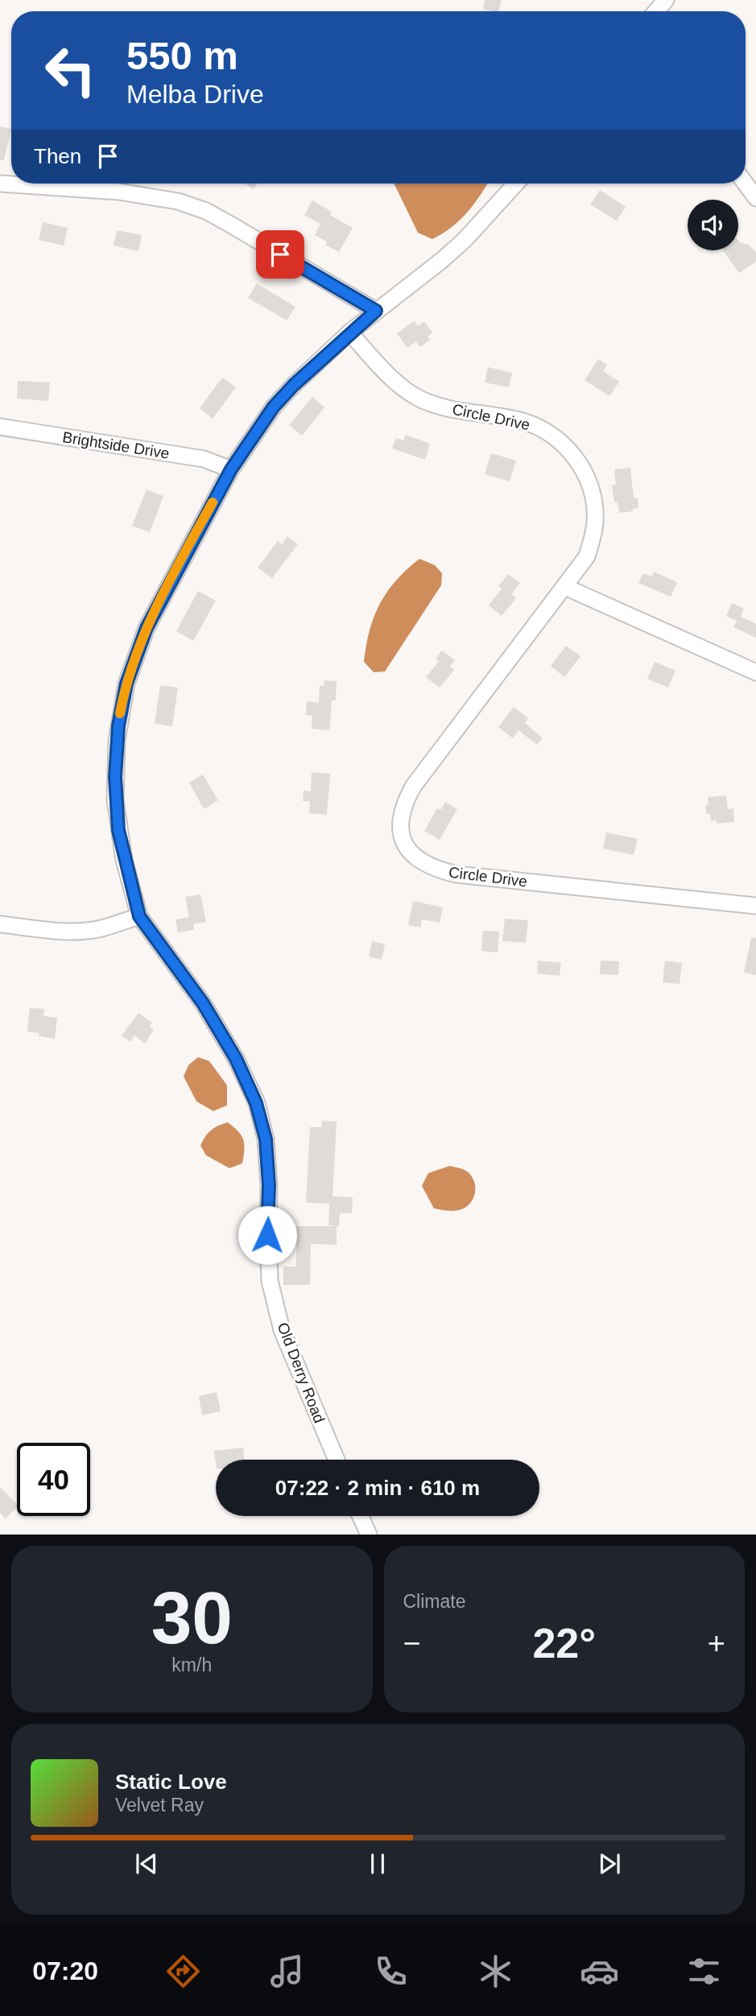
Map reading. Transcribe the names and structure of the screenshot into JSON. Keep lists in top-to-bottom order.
{
  "streets": {
    "street": ["Circle Drive", "Brightside Drive", "Old Derry Road"]
  },
  "crossings": [
    ["Circle Drive", "Old Derry Road"],
    ["Brightside Drive", "Old Derry Road"]
  ],
  "page": {
    "turn": ["550 m", "Melba Drive"],
    "then": "Then",
    "limit": "40",
    "trip": "07:22 · 2 min · 610 m",
    "tile": [
      ["30", "km/h"],
      "Climate"
    ],
    "heat": ["−", "22°", "+"],
    "song": ["Static Love", "Velvet Ray"],
    "tabs": "07:20"
  }
}
